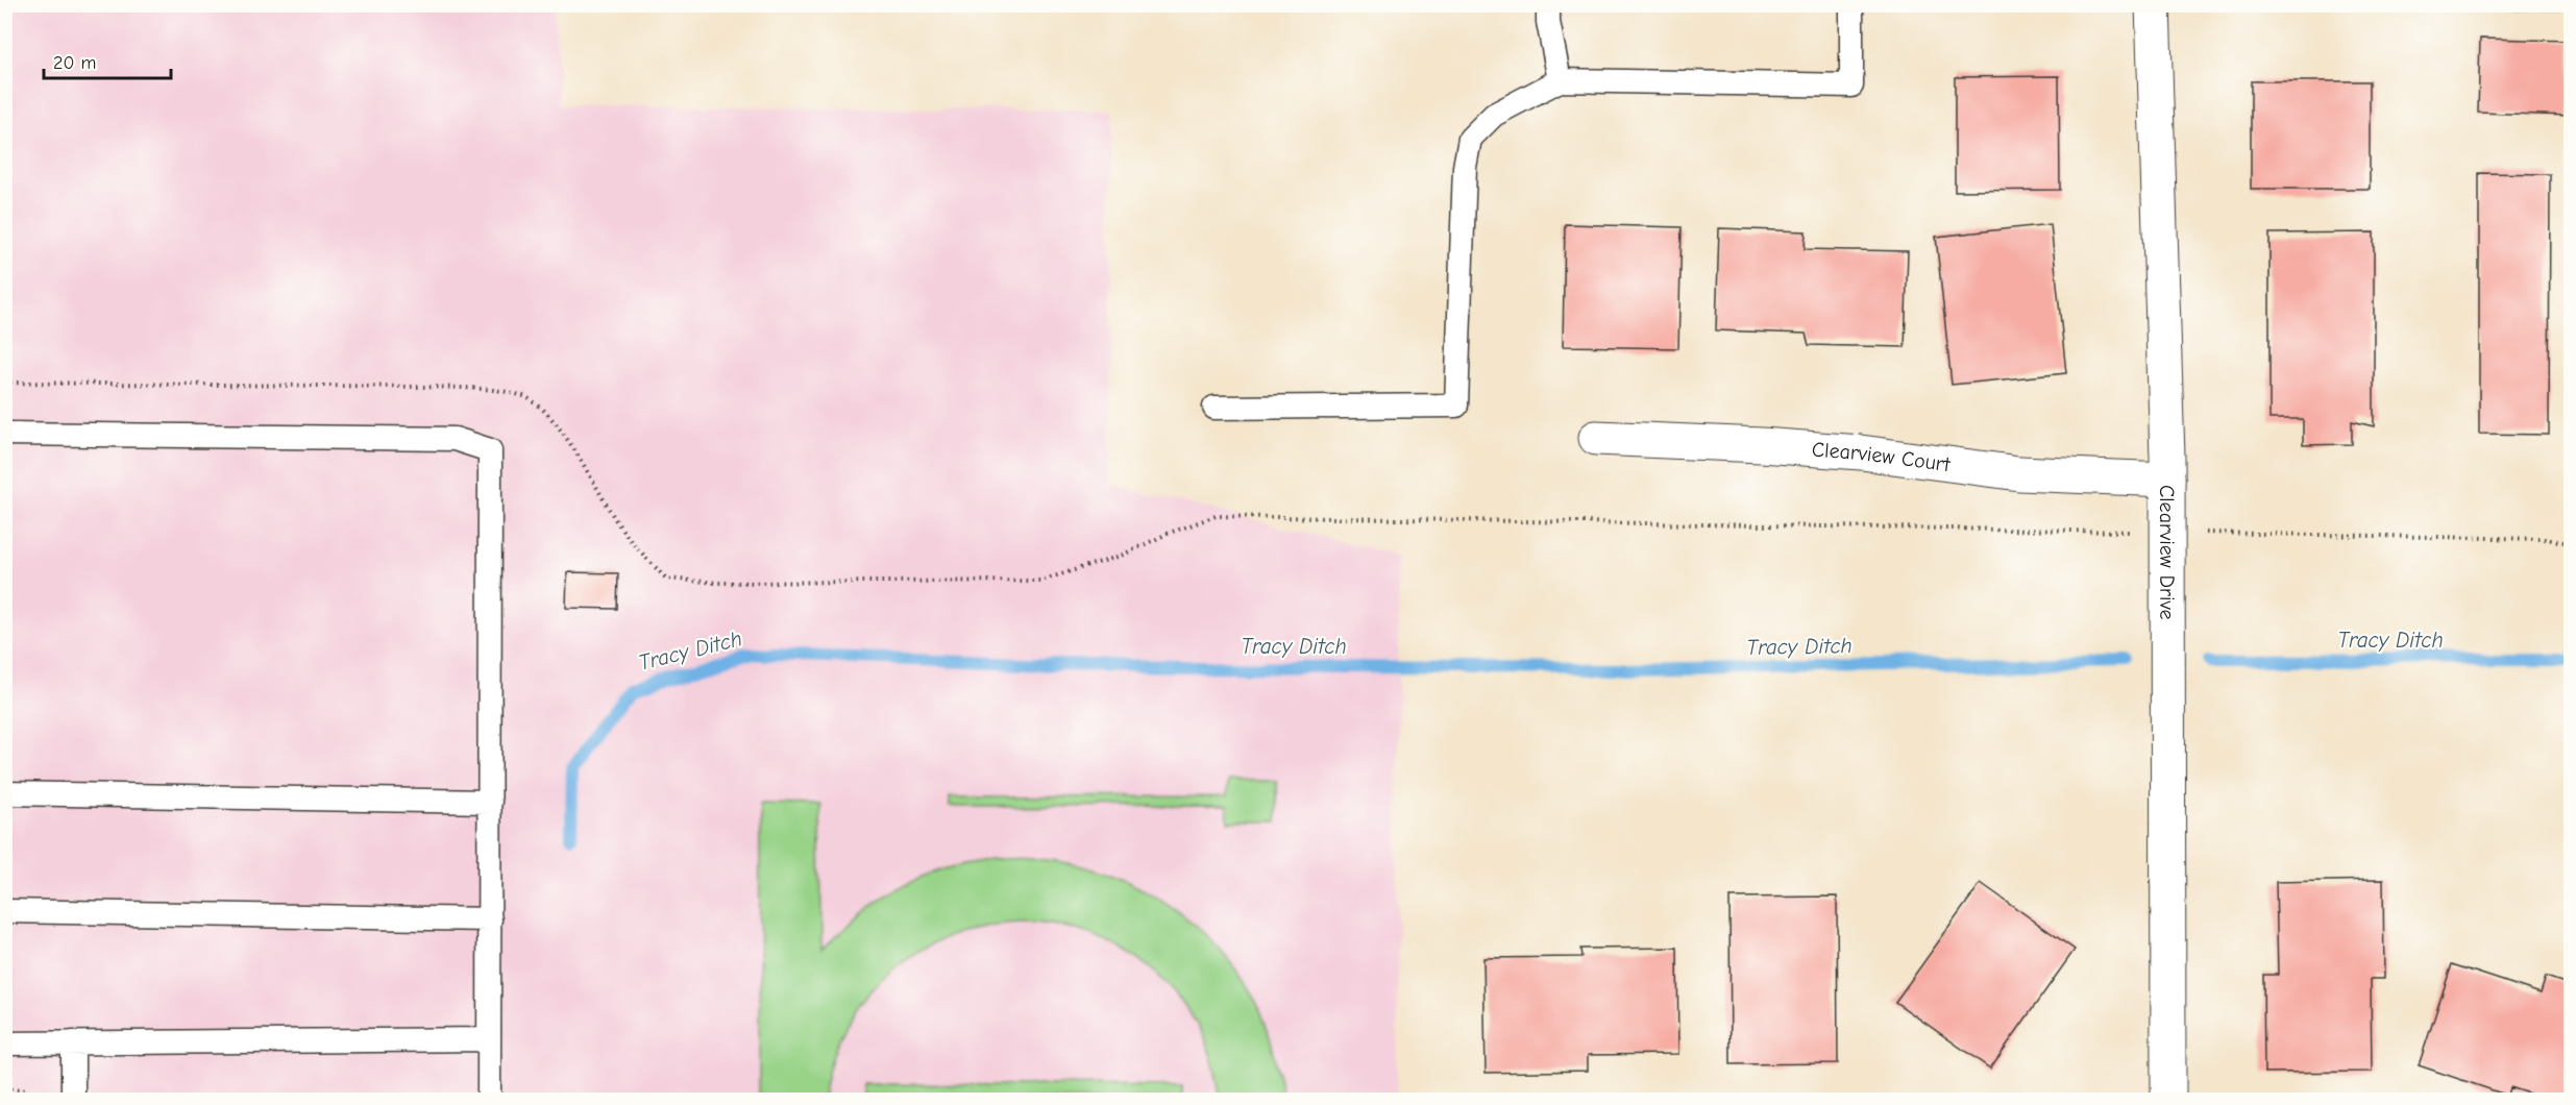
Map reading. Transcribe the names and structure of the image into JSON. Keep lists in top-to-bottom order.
{
  "streets": {
    "street": ["Clearview Court", "Clearview Drive"]
  },
  "crossings": [
    ["Clearview Court", "Clearview Drive"]
  ],
  "water": ["Tracy Ditch"],
  "scale_bar": "20 m"
}
